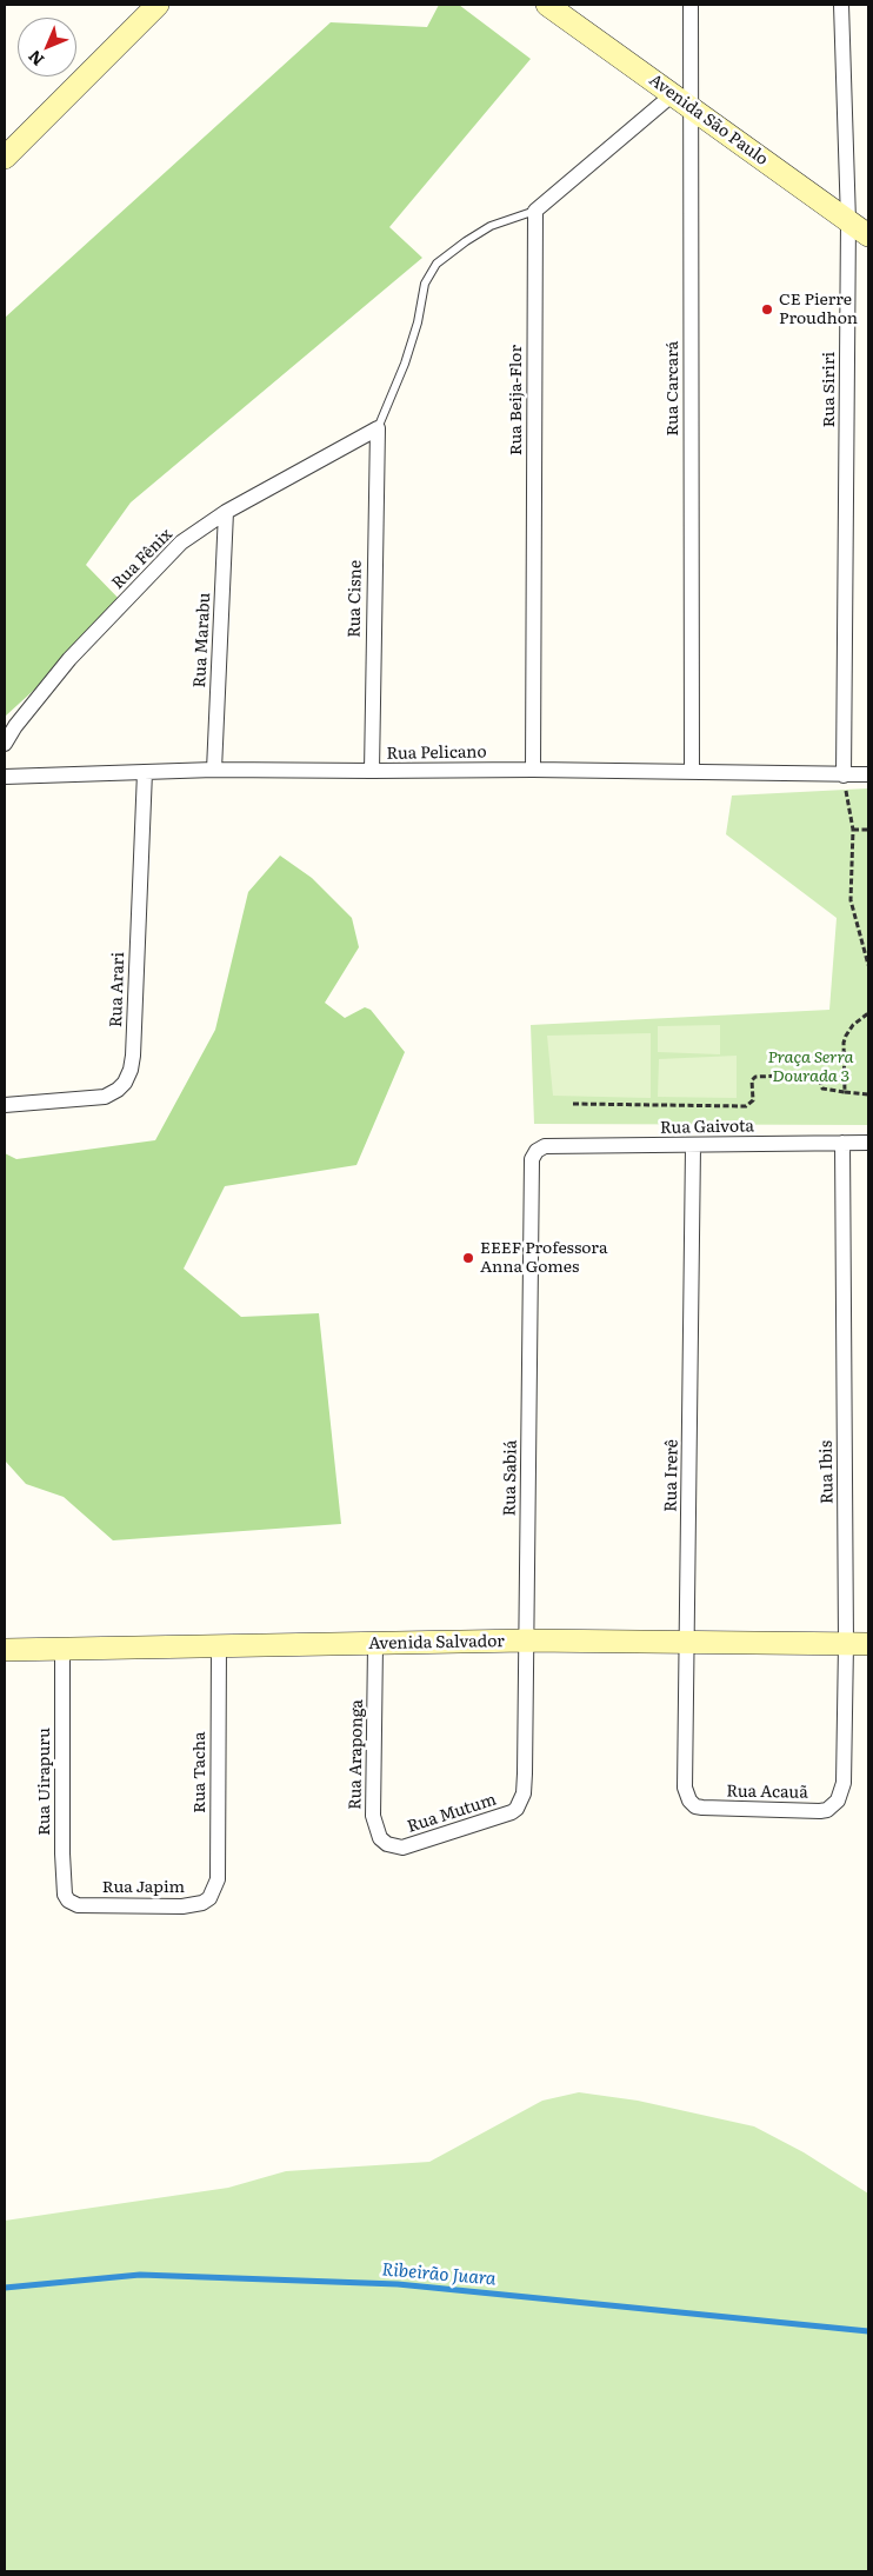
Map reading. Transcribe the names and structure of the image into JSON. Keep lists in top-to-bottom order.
{
  "streets": {
    "street": [
      "Avenida São Paulo",
      "Rua Carcará",
      "Rua Siriri",
      "Rua Beija-Flor",
      "Rua Fênix",
      "Rua Cisne",
      "Rua Marabu",
      "Rua Pelicano",
      "Rua Arari",
      "Rua Gaivota",
      "Rua Ibis",
      "Rua Irerê",
      "Rua Sabiá",
      "Avenida Salvador",
      "Rua Araponga",
      "Rua Tacha",
      "Rua Uirapuru",
      "Rua Acauã",
      "Rua Mutum",
      "Rua Japim"
    ]
  },
  "crossings": [
    ["Avenida São Paulo", "Rua Carcará"],
    ["Avenida São Paulo", "Rua Siriri"],
    ["Rua Carcará", "Rua Pelicano"],
    ["Rua Siriri", "Rua Pelicano"],
    ["Rua Beija-Flor", "Rua Pelicano"],
    ["Rua Fênix", "Rua Cisne"],
    ["Rua Fênix", "Rua Marabu"],
    ["Rua Cisne", "Rua Pelicano"],
    ["Rua Marabu", "Rua Pelicano"],
    ["Rua Pelicano", "Rua Arari"],
    ["Rua Gaivota", "Rua Ibis"],
    ["Rua Gaivota", "Rua Irerê"],
    ["Rua Gaivota", "Rua Sabiá"],
    ["Rua Ibis", "Avenida Salvador"],
    ["Rua Ibis", "Rua Acauã"],
    ["Rua Irerê", "Avenida Salvador"],
    ["Rua Irerê", "Rua Acauã"],
    ["Rua Sabiá", "Avenida Salvador"],
    ["Rua Sabiá", "Rua Mutum"],
    ["Avenida Salvador", "Rua Araponga"],
    ["Avenida Salvador", "Rua Tacha"],
    ["Avenida Salvador", "Rua Uirapuru"],
    ["Rua Araponga", "Rua Mutum"],
    ["Rua Tacha", "Rua Japim"],
    ["Rua Uirapuru", "Rua Japim"]
  ],
  "water": ["Ribeirão Juara"],
  "parks": ["Praça Serra Dourada 3"],
  "places": ["CE Pierre Proudhon", "EEEF Professora Anna Gomes"],
  "north": "bottom left"
}
